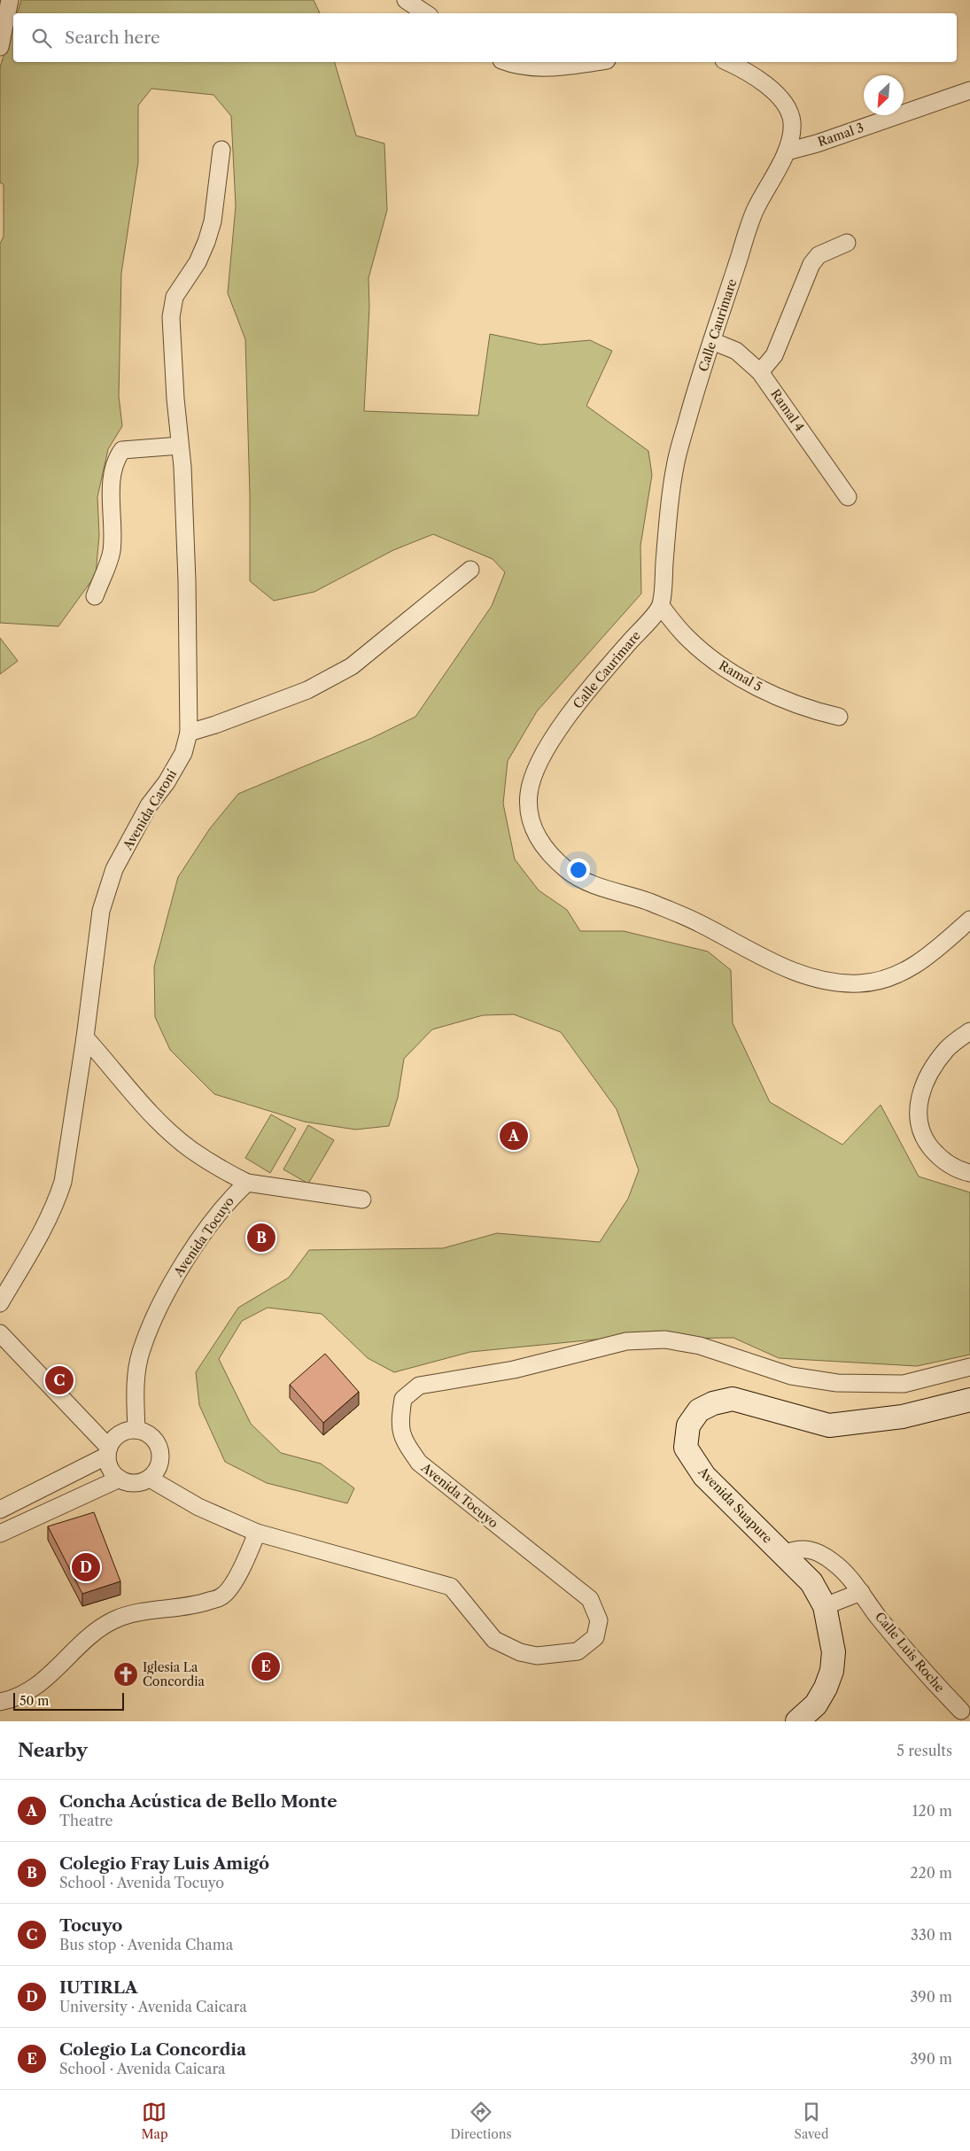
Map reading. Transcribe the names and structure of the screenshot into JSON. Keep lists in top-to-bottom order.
{
  "streets": {
    "street": [
      "Ramal 3",
      "Calle Caurimare",
      "Ramal 4",
      "Ramal 5",
      "Avenida Caroní",
      "Avenida Tocuyo",
      "Avenida Suapure",
      "Calle Luis Roche"
    ]
  },
  "crossings": [
    ["Ramal 3", "Calle Caurimare"],
    ["Calle Caurimare", "Ramal 4"],
    ["Calle Caurimare", "Ramal 5"],
    ["Avenida Suapure", "Calle Luis Roche"]
  ],
  "places": {
    "church": ["Iglesia La Concordia"]
  },
  "scale_bar": "50 m",
  "north": "bottom left",
  "page": {
    "search": "Search here",
    "pins": [
      "A",
      "B",
      "C",
      "D",
      "E"
    ],
    "scale": "50 m",
    "heading": ["Nearby", "5 results"],
    "list": [
      {
        "mark": "A",
        "name": "Concha Acústica de Bello Monte",
        "note": "Theatre",
        "value": "120 m"
      },
      {
        "mark": "B",
        "name": "Colegio Fray Luis Amigó",
        "note": "School · Avenida Tocuyo",
        "value": "220 m"
      },
      {
        "mark": "C",
        "name": "Tocuyo",
        "note": "Bus stop · Avenida Chama",
        "value": "330 m"
      },
      {
        "mark": "D",
        "name": "IUTIRLA",
        "note": "University · Avenida Caicara",
        "value": "390 m"
      },
      {
        "mark": "E",
        "name": "Colegio La Concordia",
        "note": "School · Avenida Caicara",
        "value": "390 m"
      }
    ],
    "nav": ["Map", "Directions", "Saved"]
  }
}
